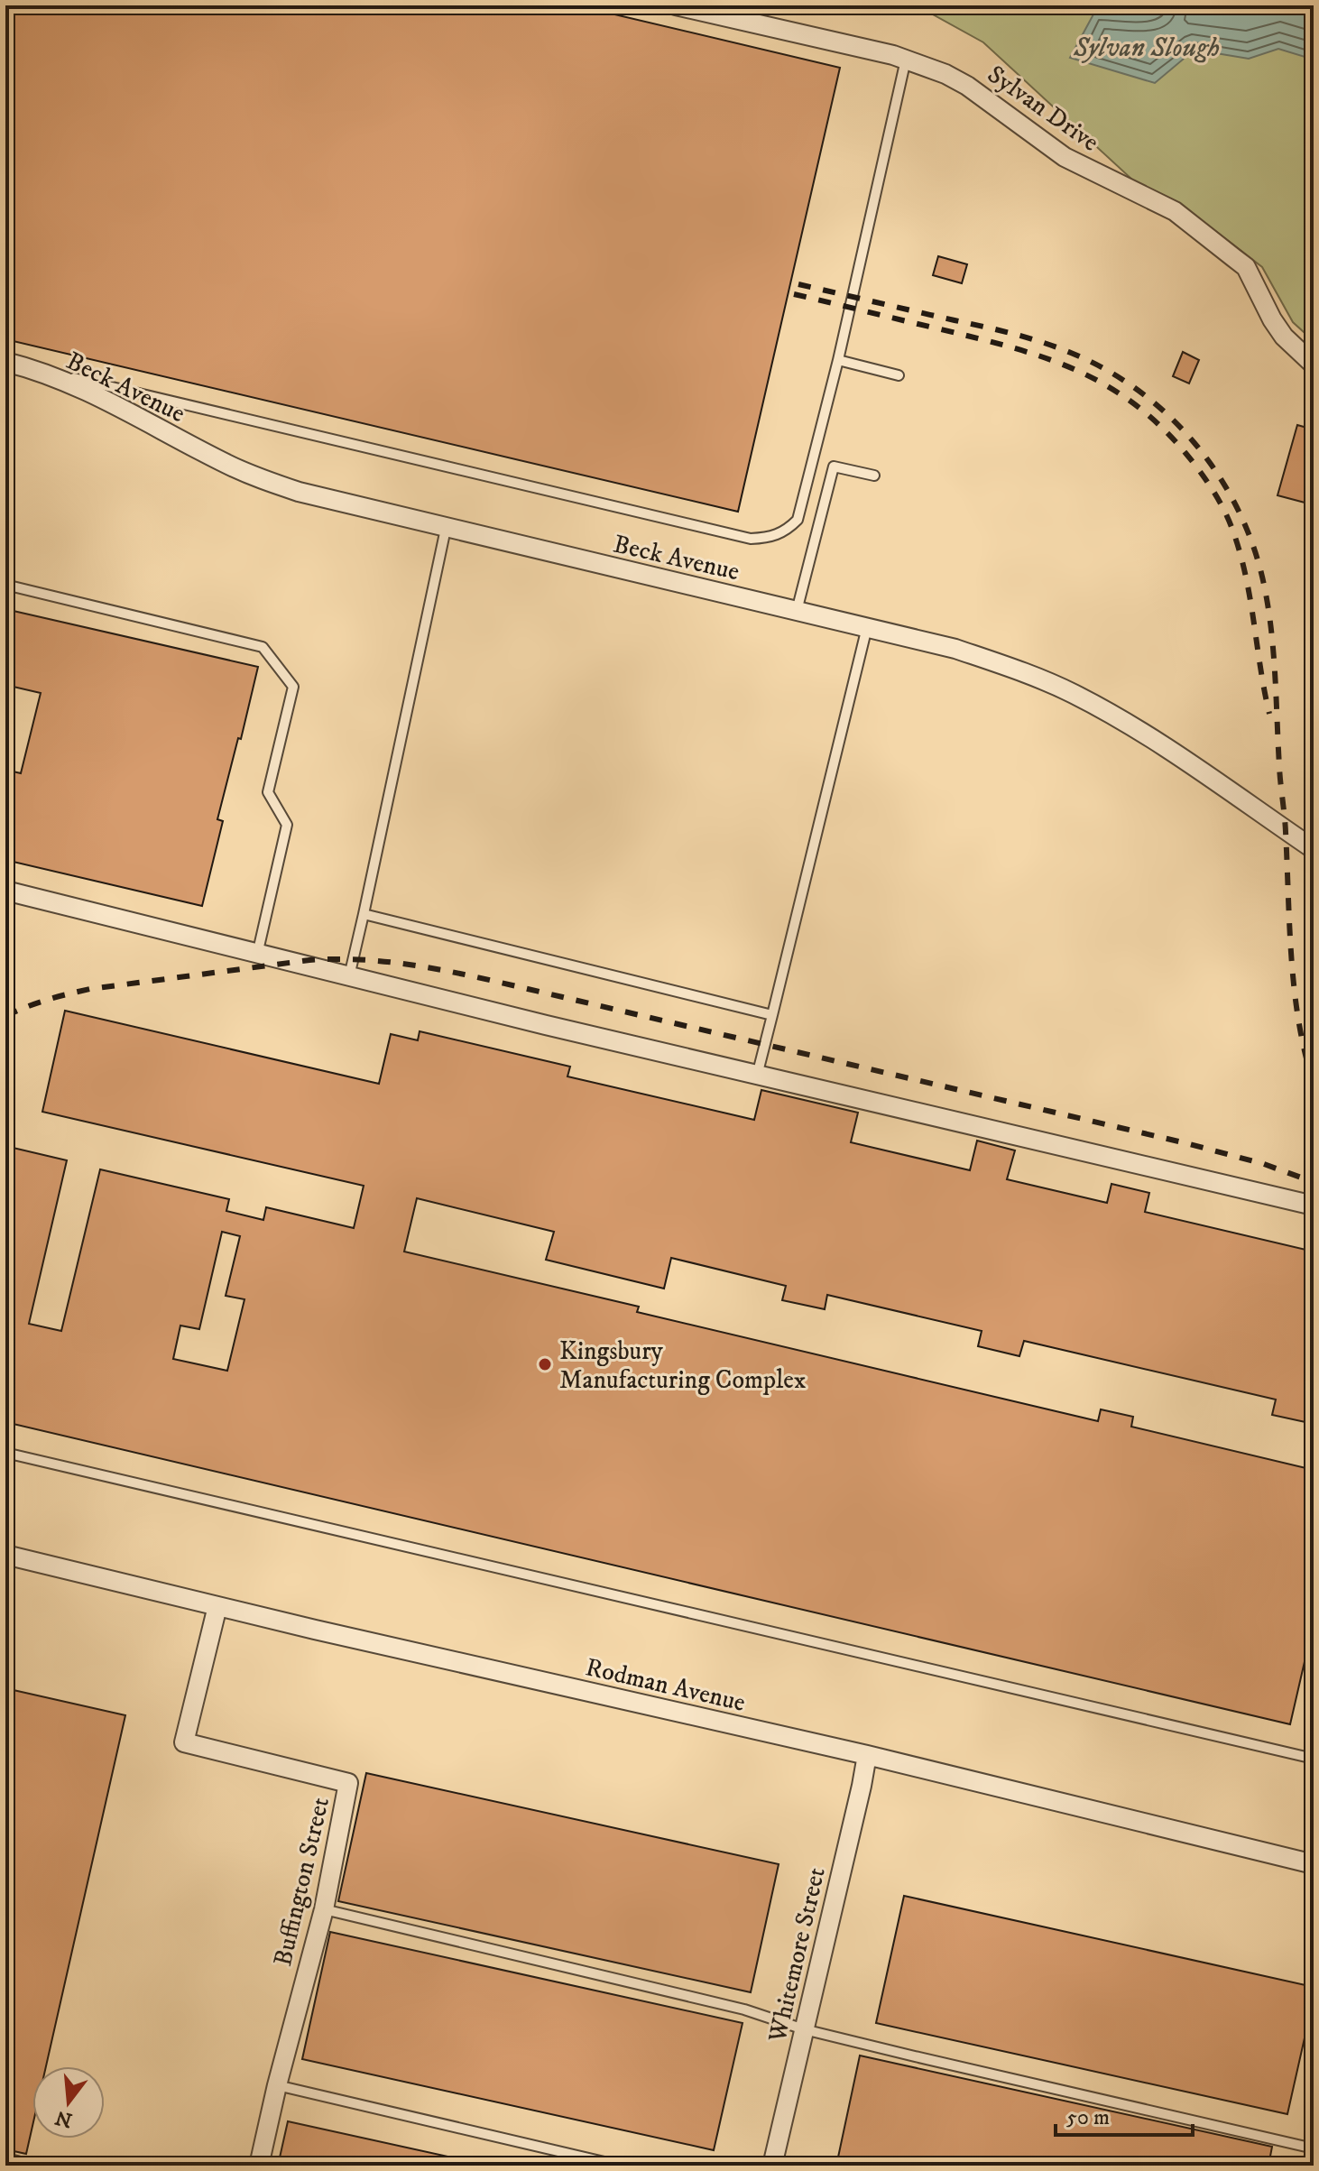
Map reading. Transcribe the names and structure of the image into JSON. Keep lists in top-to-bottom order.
{
  "streets": {
    "street": [
      "Sylvan Drive",
      "Beck Avenue",
      "Rodman Avenue",
      "Buffington Street",
      "Whitemore Street"
    ]
  },
  "crossings": [
    ["Rodman Avenue", "Buffington Street"],
    ["Rodman Avenue", "Whitemore Street"]
  ],
  "water": ["Sylvan Slough"],
  "places": ["Kingsbury Manufacturing Complex"],
  "scale_bar": "50 m",
  "north": "bottom"
}
